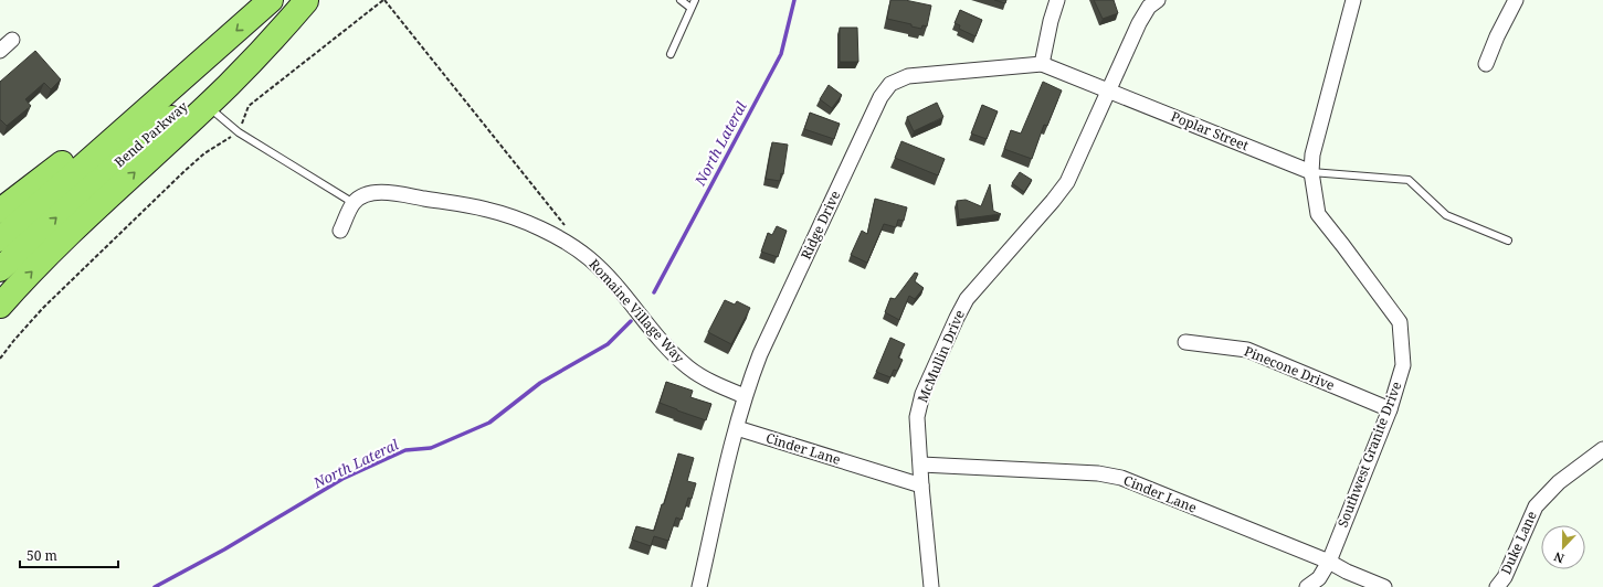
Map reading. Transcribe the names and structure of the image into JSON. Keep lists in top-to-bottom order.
{
  "streets": {
    "highway": ["Bend Parkway"],
    "street": [
      "Poplar Street",
      "Ridge Drive",
      "Romaine Village Way",
      "McMullin Drive",
      "Pinecone Drive",
      "Cinder Lane",
      "Southwest Granite Drive",
      "Duke Lane"
    ]
  },
  "crossings": [
    ["Poplar Street", "Ridge Drive"],
    ["Poplar Street", "McMullin Drive"],
    ["Poplar Street", "Southwest Granite Drive"],
    ["Ridge Drive", "Romaine Village Way"],
    ["Ridge Drive", "McMullin Drive"],
    ["Ridge Drive", "Cinder Lane"],
    ["McMullin Drive", "Cinder Lane"],
    ["Pinecone Drive", "Southwest Granite Drive"],
    ["Cinder Lane", "Southwest Granite Drive"]
  ],
  "water": ["North Lateral"],
  "scale_bar": "50 m",
  "north": "bottom"
}
